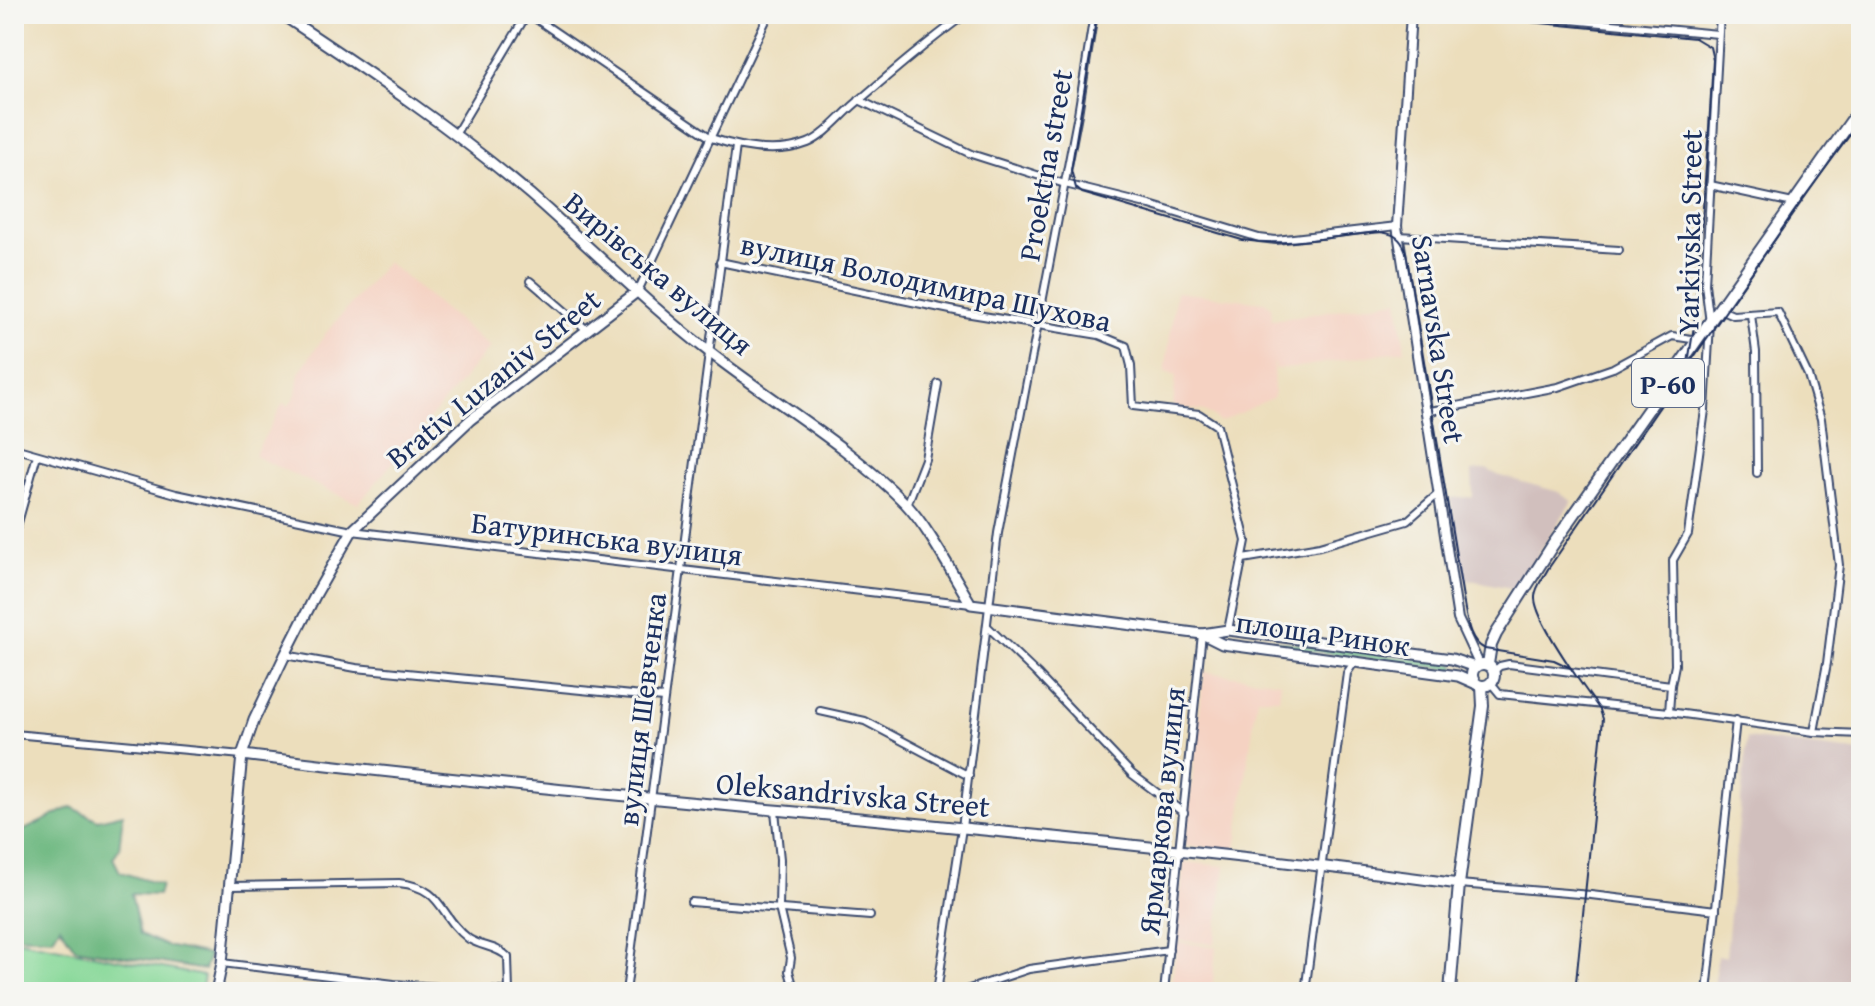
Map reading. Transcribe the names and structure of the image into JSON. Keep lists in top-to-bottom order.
{
  "streets": {
    "main road": [
      "Вирівська вулиця",
      "Brativ Luzaniv Street",
      "Р-60",
      "Батуринська вулиця",
      "площа Ринок",
      "Oleksandrivska Street"
    ],
    "street": [
      "Proektna street",
      "Yarkivska Street",
      "вулиця Володимира Шухова",
      "Sarnavska Street",
      "вулиця Шевченка",
      "Ярмаркова вулиця"
    ]
  },
  "crossings": [
    ["Proektna street", "вулиця Володимира Шухова"],
    ["Proektna street", "Батуринська вулиця"],
    ["Proektna street", "Oleksandrivska Street"],
    ["Yarkivska Street", "Р-60"],
    ["Вирівська вулиця", "Brativ Luzaniv Street"],
    ["Вирівська вулиця", "Батуринська вулиця"],
    ["Вирівська вулиця", "вулиця Шевченка"],
    ["вулиця Володимира Шухова", "площа Ринок"],
    ["вулиця Володимира Шухова", "вулиця Шевченка"],
    ["Sarnavska Street", "Р-60"],
    ["Sarnavska Street", "площа Ринок"],
    ["Brativ Luzaniv Street", "Батуринська вулиця"],
    ["Brativ Luzaniv Street", "Oleksandrivska Street"],
    ["Р-60", "площа Ринок"],
    ["Р-60", "Oleksandrivska Street"],
    ["Батуринська вулиця", "площа Ринок"],
    ["Батуринська вулиця", "вулиця Шевченка"],
    ["Батуринська вулиця", "Ярмаркова вулиця"],
    ["площа Ринок", "Ярмаркова вулиця"],
    ["вулиця Шевченка", "Oleksandrivska Street"],
    ["Oleksandrivska Street", "Ярмаркова вулиця"]
  ]
}
